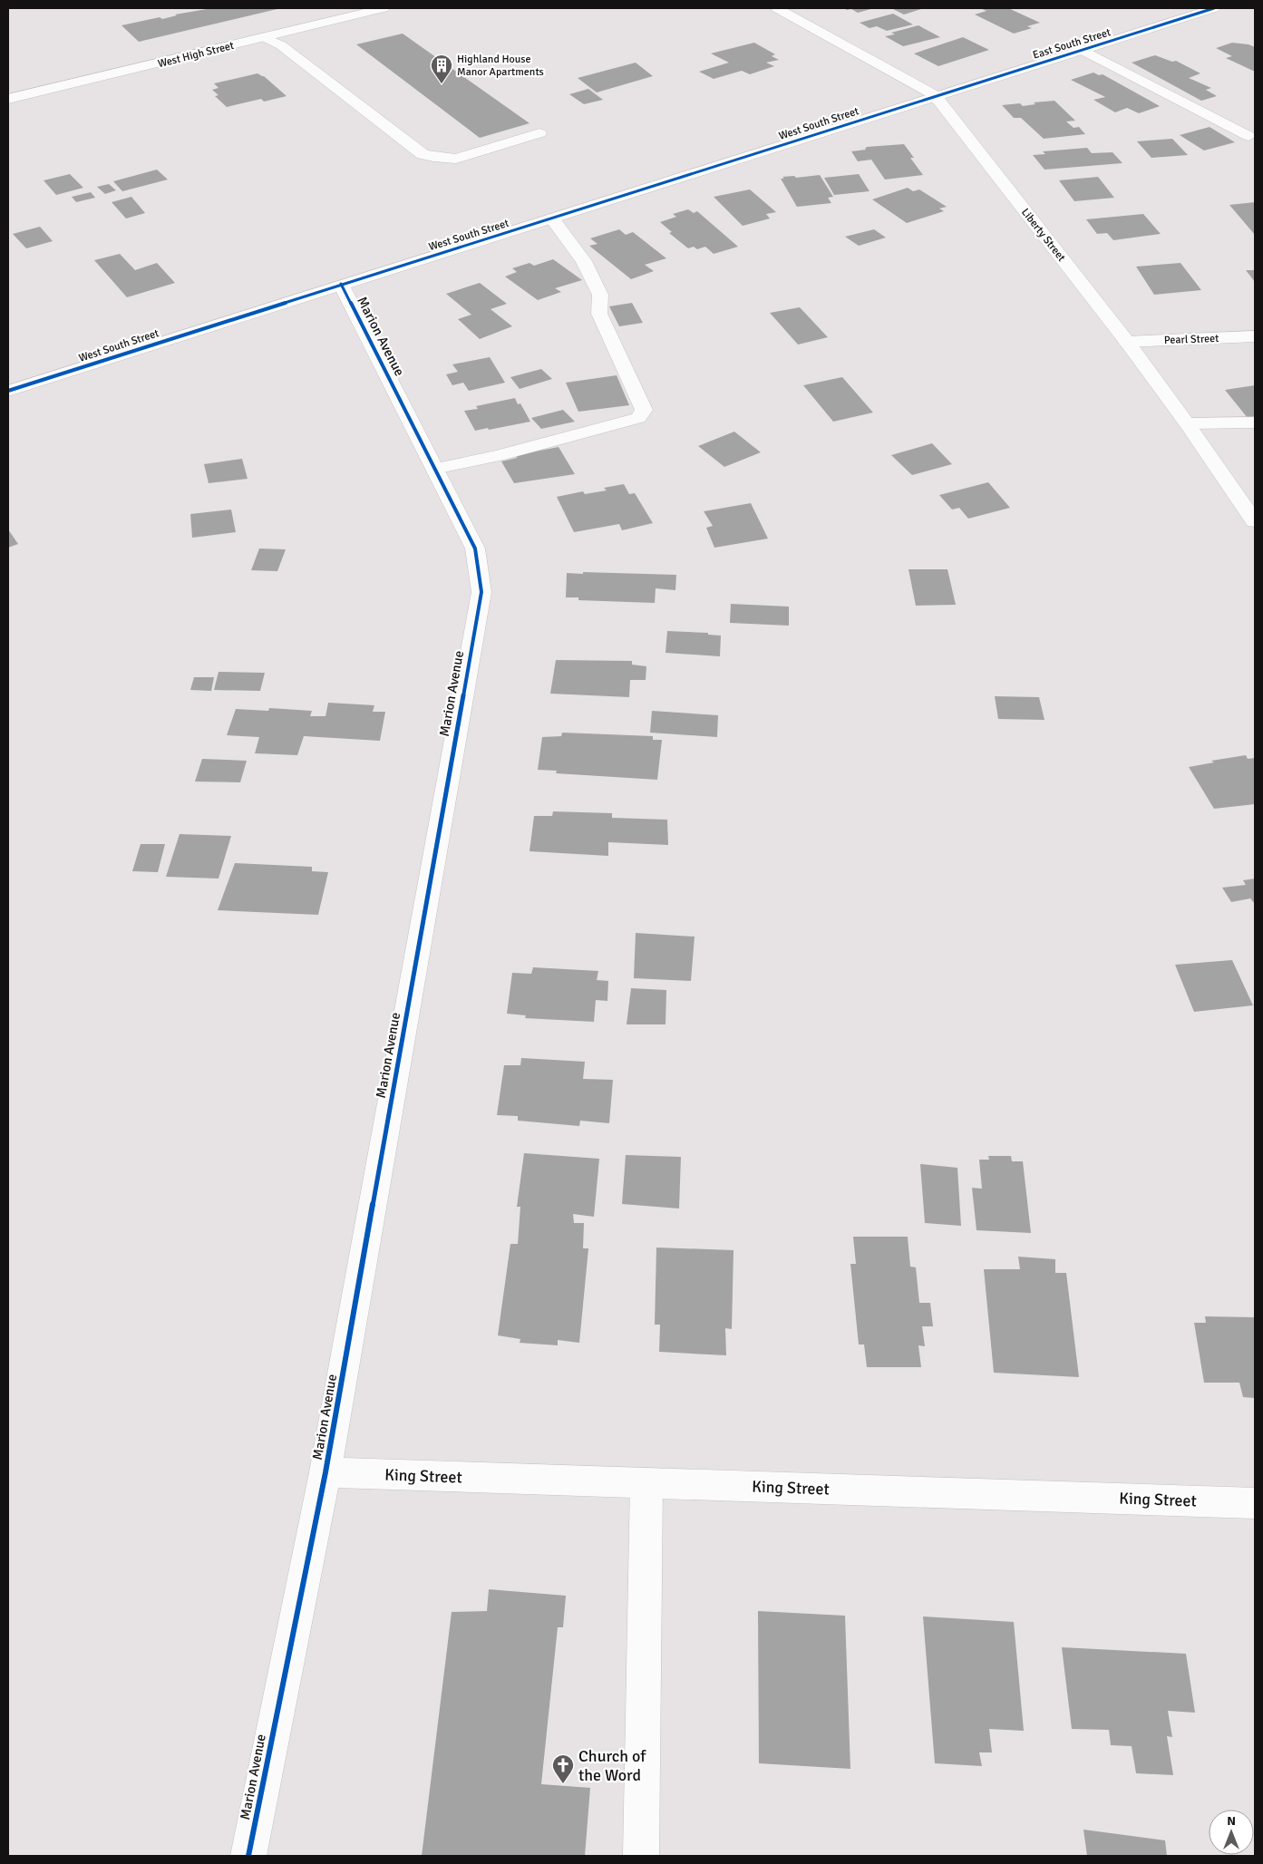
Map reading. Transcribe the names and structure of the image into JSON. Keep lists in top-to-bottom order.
{
  "streets": {
    "street": [
      "East South Street",
      "West High Street",
      "West South Street",
      "Liberty Street",
      "Marion Avenue",
      "Pearl Street",
      "King Street"
    ]
  },
  "crossings": [
    ["East South Street", "West South Street"],
    ["East South Street", "Liberty Street"],
    ["West South Street", "Liberty Street"],
    ["West South Street", "Marion Avenue"],
    ["Liberty Street", "Pearl Street"],
    ["Marion Avenue", "King Street"]
  ],
  "places": {
    "building": ["Highland House Manor Apartments"],
    "church": ["Church of the Word"]
  },
  "north": "top"
}
